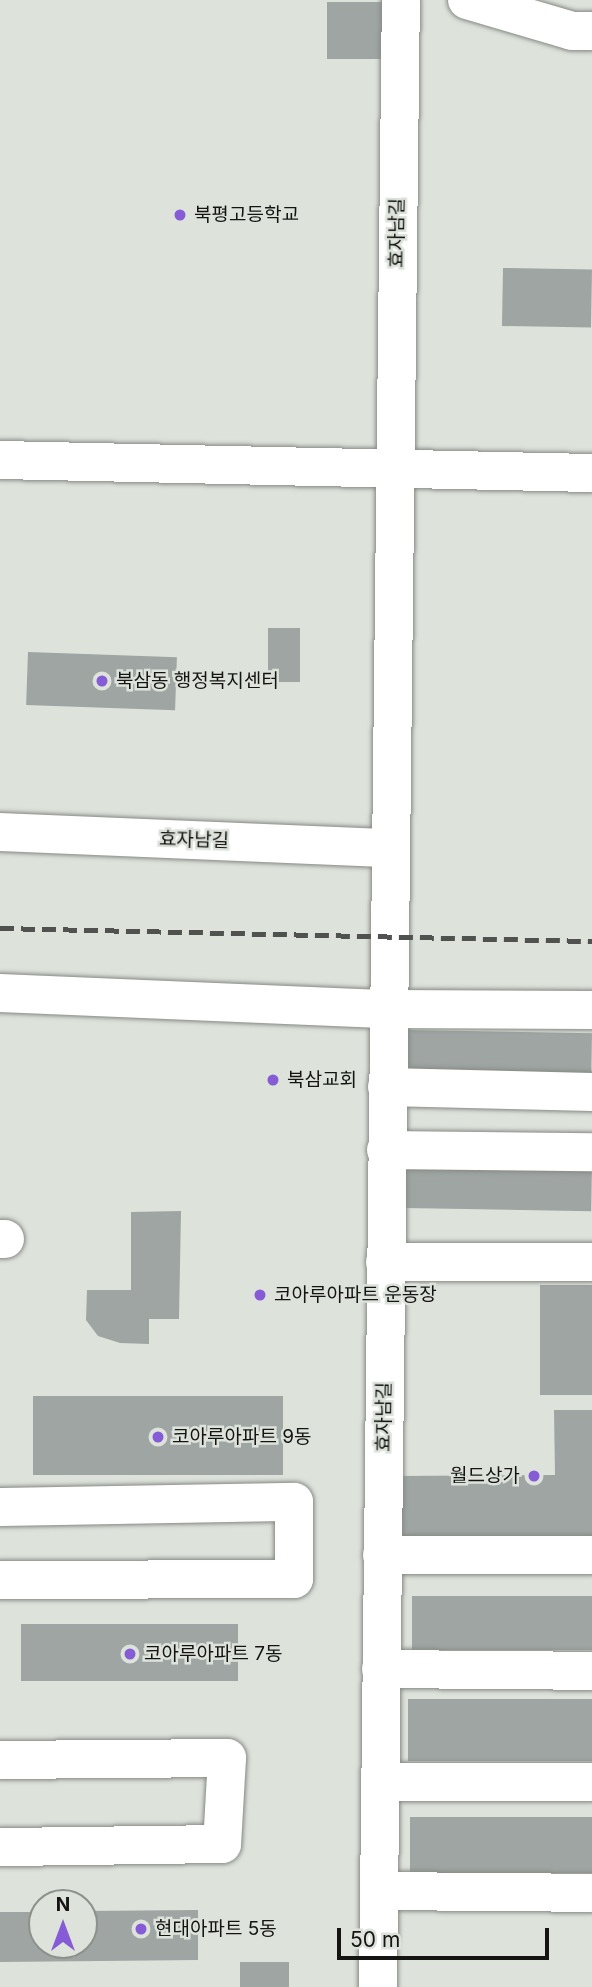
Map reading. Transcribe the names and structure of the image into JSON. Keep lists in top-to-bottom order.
{
  "streets": {
    "street": ["효자남길"]
  },
  "places": [
    "북평고등학교",
    "북삼동 행정복지센터",
    "북삼교회",
    "코아루아파트 운동장",
    "코아루아파트 9동",
    "월드상가",
    "코아루아파트 7동",
    "현대아파트 5동"
  ],
  "scale_bar": "50 m",
  "north": "top"
}
